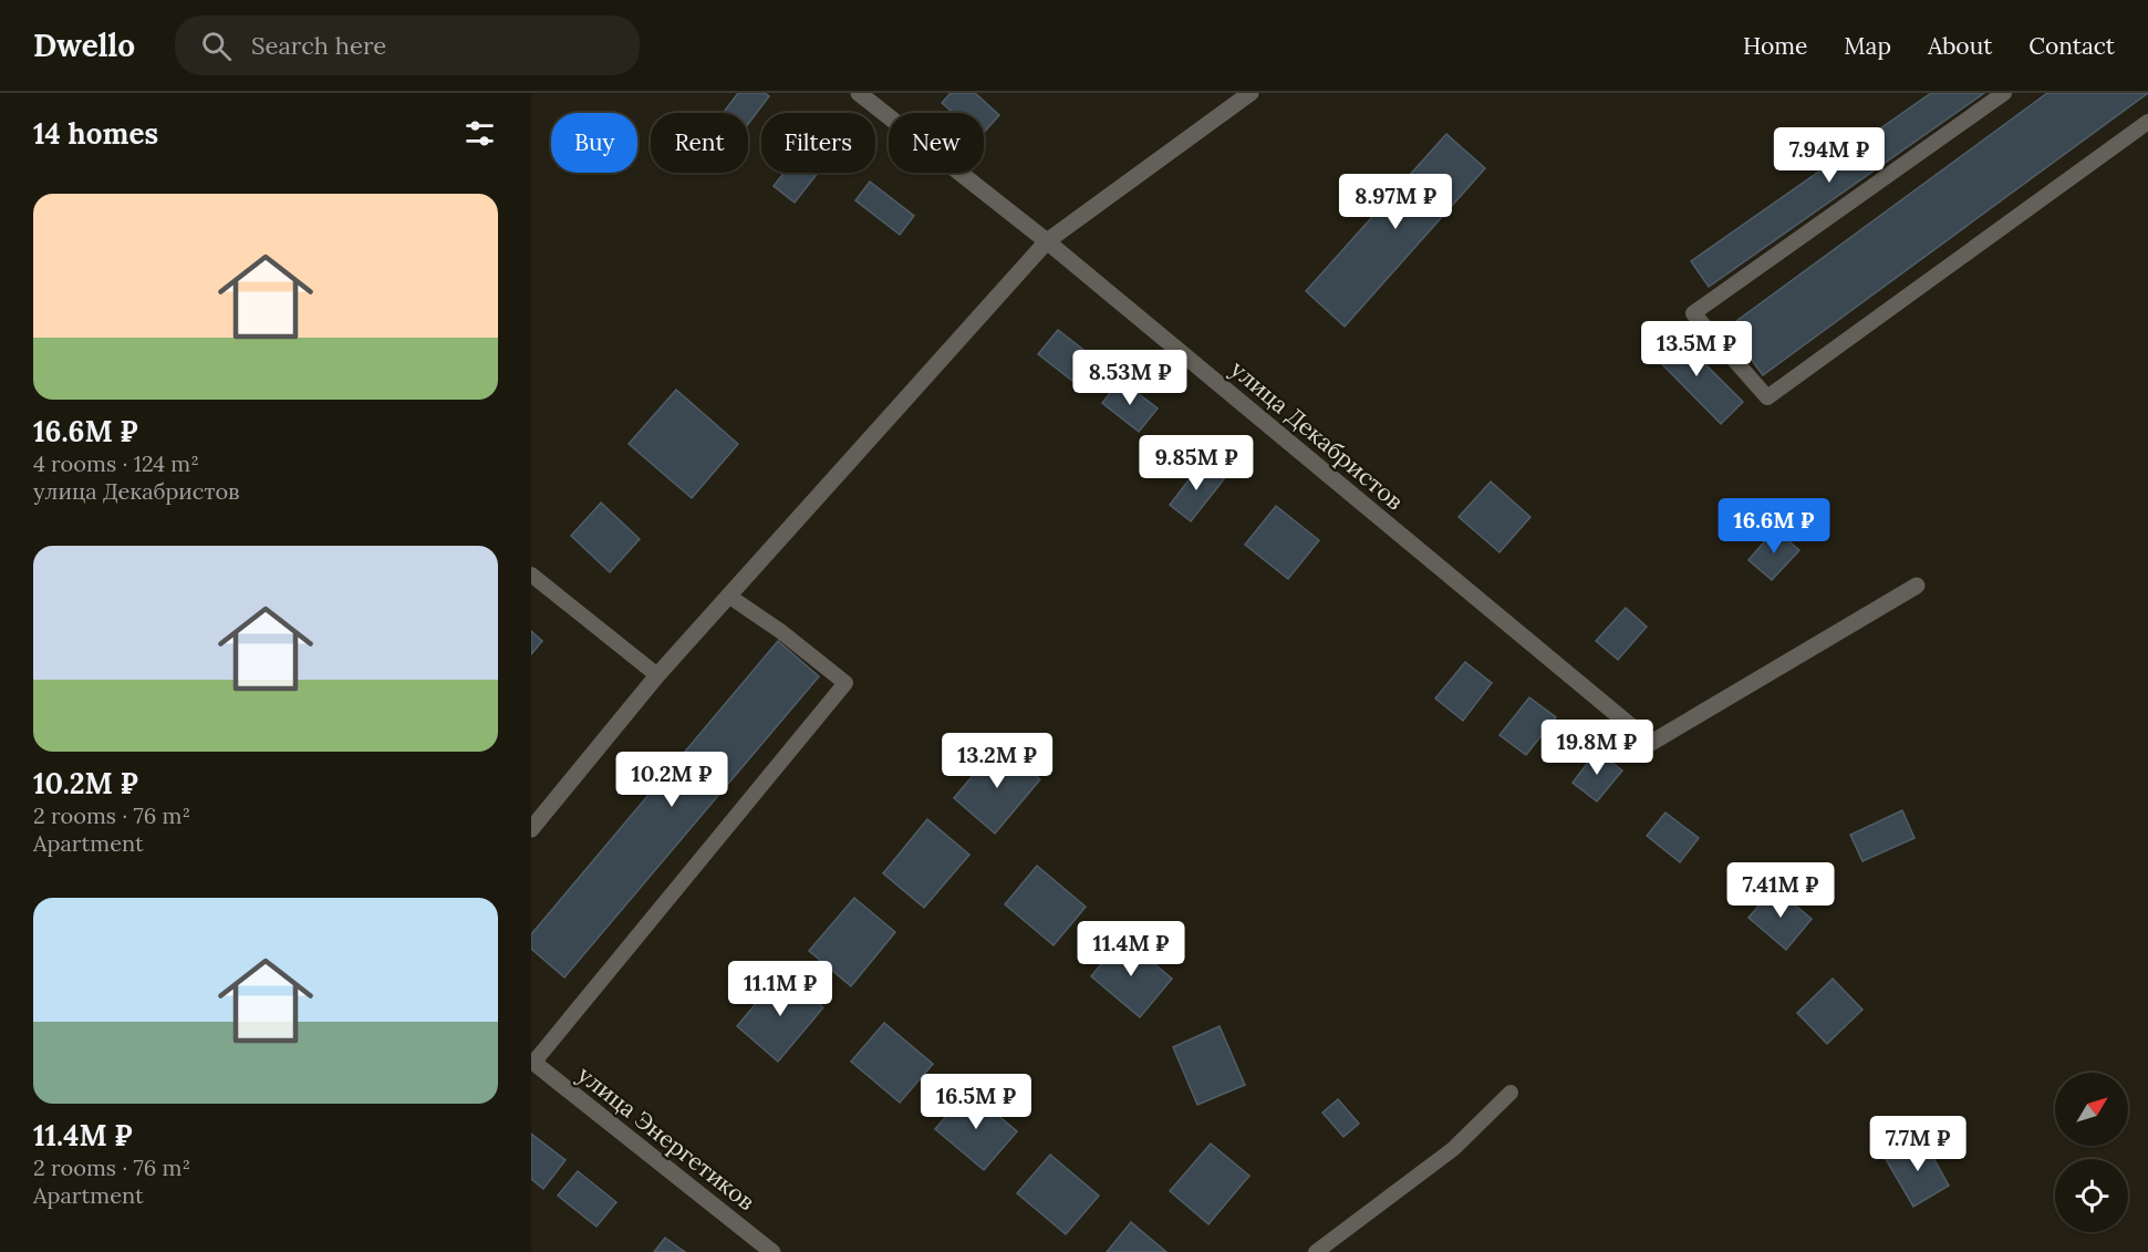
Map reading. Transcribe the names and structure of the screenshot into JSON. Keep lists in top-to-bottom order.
{
  "streets": {
    "street": ["улица Декабристов", "улица Энергетиков"]
  },
  "north": "top right",
  "page": {
    "header": "Dwello",
    "search": "Search here",
    "nav": [
      "Home",
      "Map",
      "About",
      "Contact"
    ],
    "heading": "14 homes",
    "chip": [
      "Buy",
      "Rent",
      "Filters",
      "New"
    ],
    "price": [
      "7.94M ₽",
      "8.97M ₽",
      "13.5M ₽",
      "8.53M ₽",
      "9.85M ₽",
      "16.6M ₽",
      "19.8M ₽",
      "13.2M ₽",
      "10.2M ₽",
      "7.41M ₽",
      "11.4M ₽",
      "11.1M ₽",
      "16.5M ₽",
      "7.7M ₽"
    ],
    "list": [
      {
        "name": "16.6M ₽",
        "note": "4 rooms · 124 m² · улица Декабристов"
      },
      {
        "name": "10.2M ₽",
        "note": "2 rooms · 76 m² · Apartment"
      },
      {
        "name": "11.4M ₽",
        "note": "2 rooms · 76 m² · Apartment"
      }
    ]
  }
}
